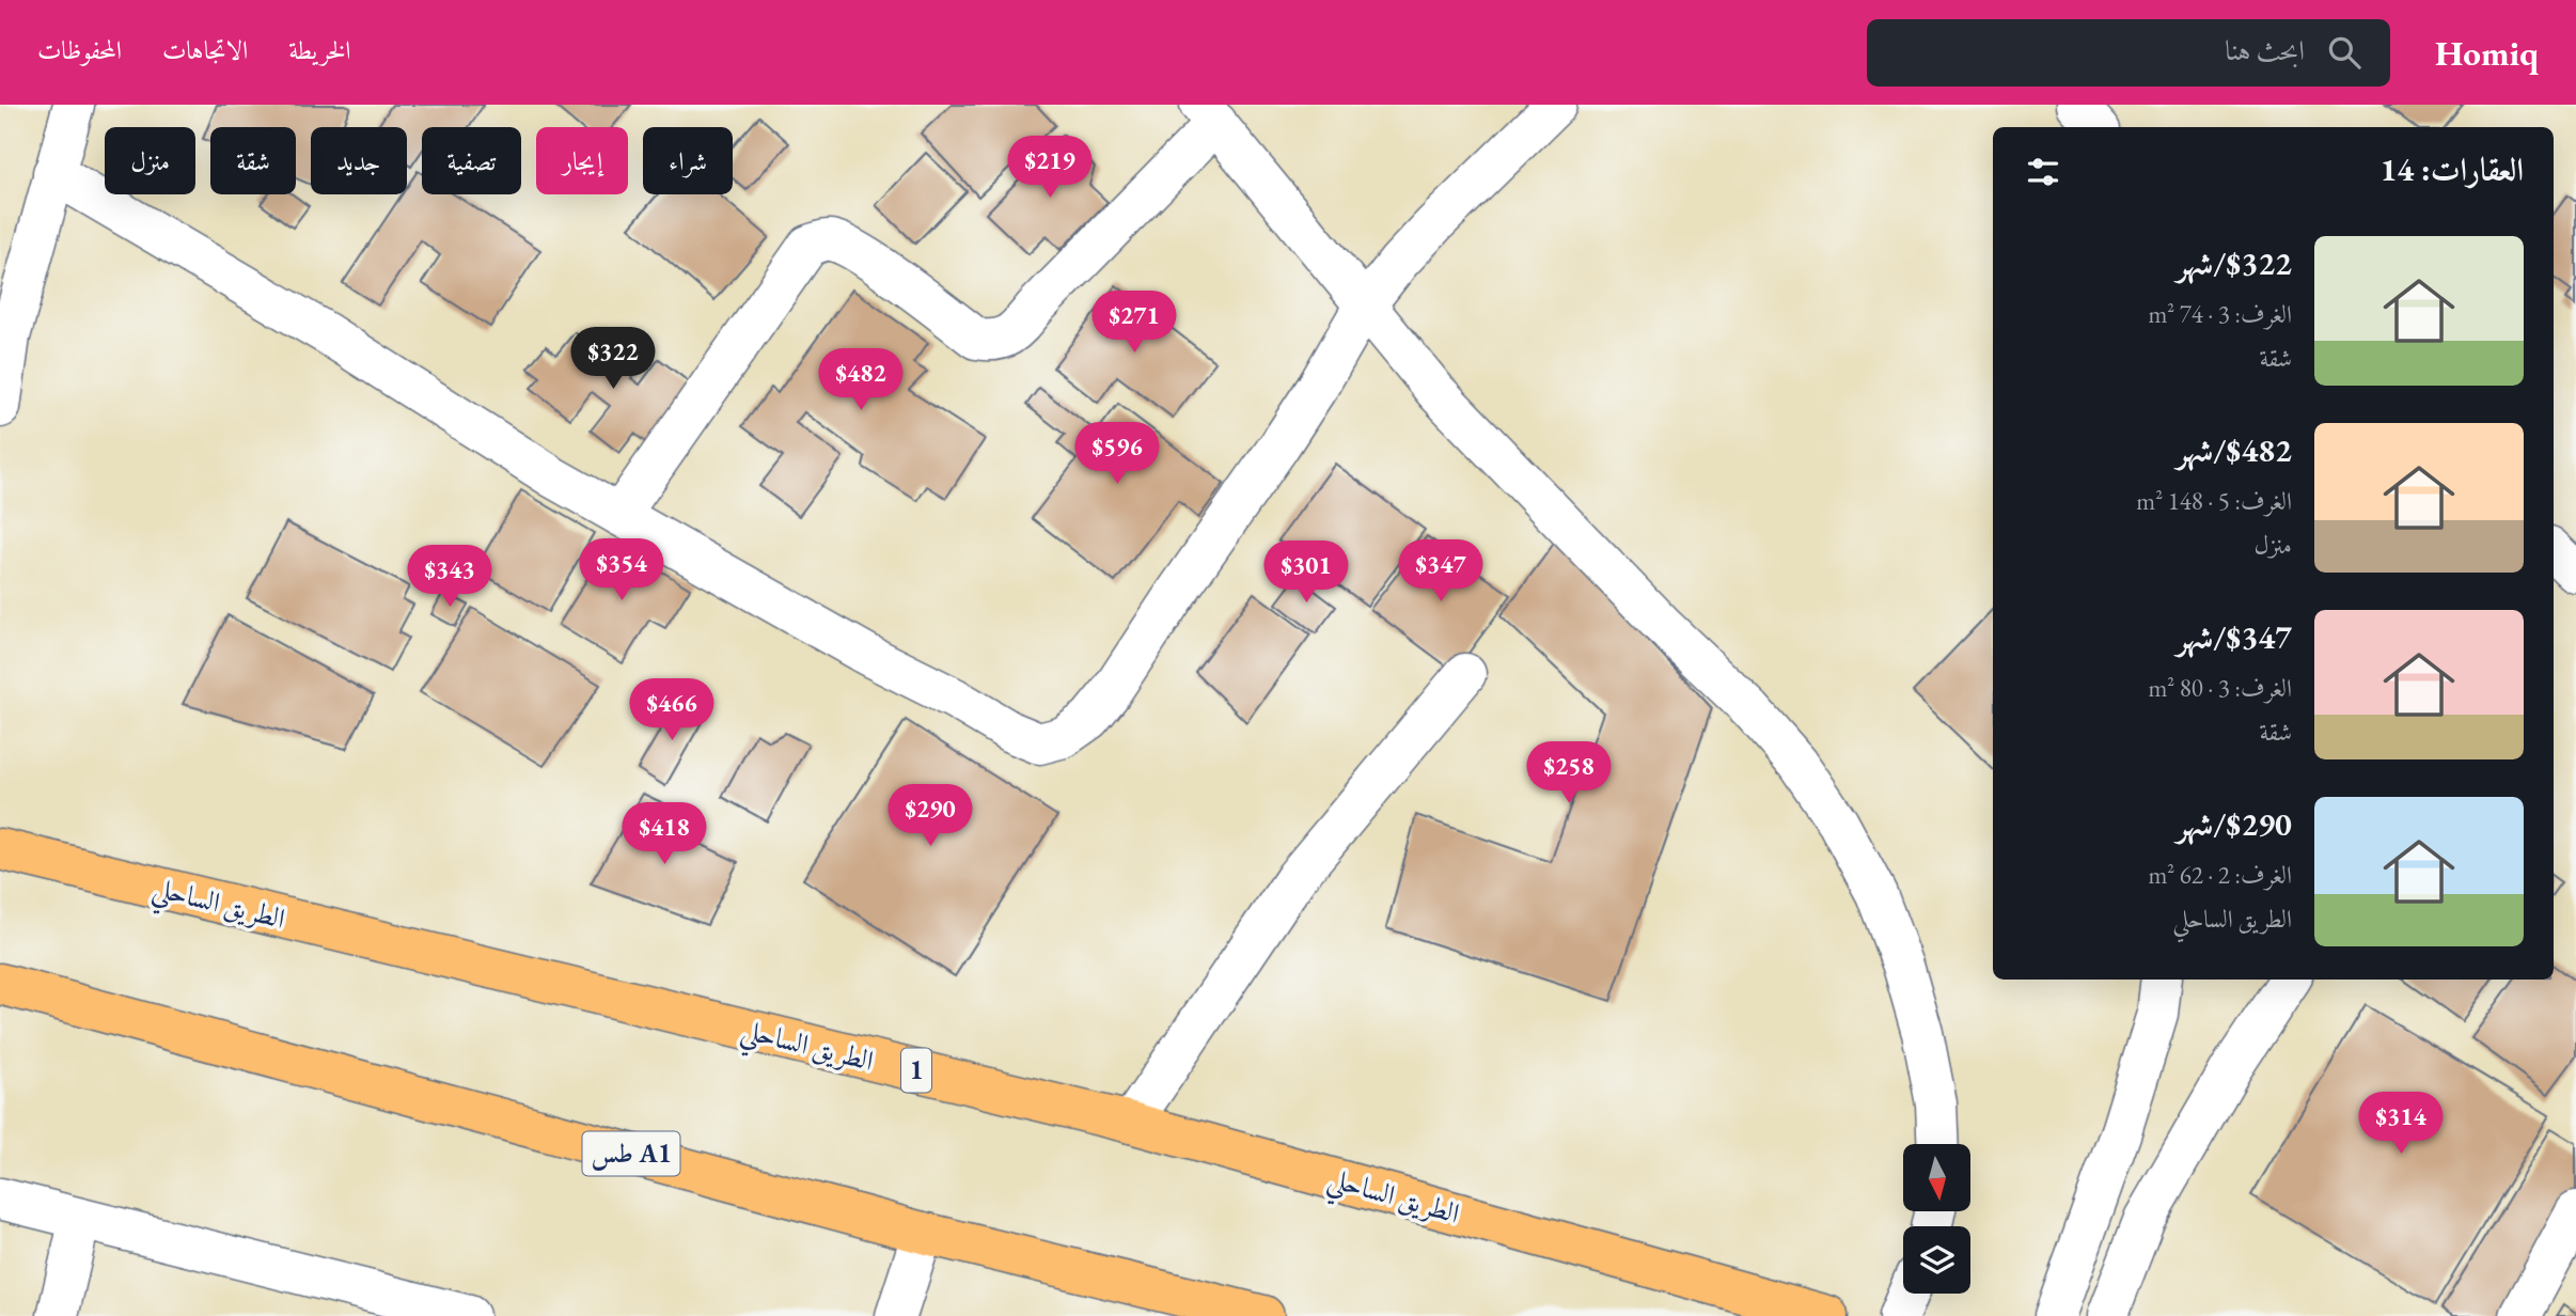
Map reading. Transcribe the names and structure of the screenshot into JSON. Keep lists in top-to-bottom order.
{
  "streets": {
    "highway": ["الطريق الساحلي", "1", "طس A1"]
  },
  "north": "bottom",
  "page": {
    "header": "Homiq",
    "search": "ابحث هنا",
    "nav": ["الخريطة", "الاتجاهات", "المحفوظات"],
    "chip": [
      "شراء",
      "إيجار",
      "تصفية",
      "جديد",
      "شقة",
      "منزل"
    ],
    "heading": "العقارات: 14",
    "price": [
      "$219",
      "$271",
      "$322",
      "$482",
      "$596",
      "$354",
      "$347",
      "$301",
      "$343",
      "$466",
      "$258",
      "$290",
      "$418",
      "$314"
    ],
    "list": [
      {
        "name": "$322/شهر",
        "note": "الغرف: 3 · 74 m² · شقة"
      },
      {
        "name": "$482/شهر",
        "note": "الغرف: 5 · 148 m² · منزل"
      },
      {
        "name": "$347/شهر",
        "note": "الغرف: 3 · 80 m² · شقة"
      },
      {
        "name": "$290/شهر",
        "note": "الغرف: 2 · 62 m² · الطريق الساحلي"
      }
    ]
  }
}
